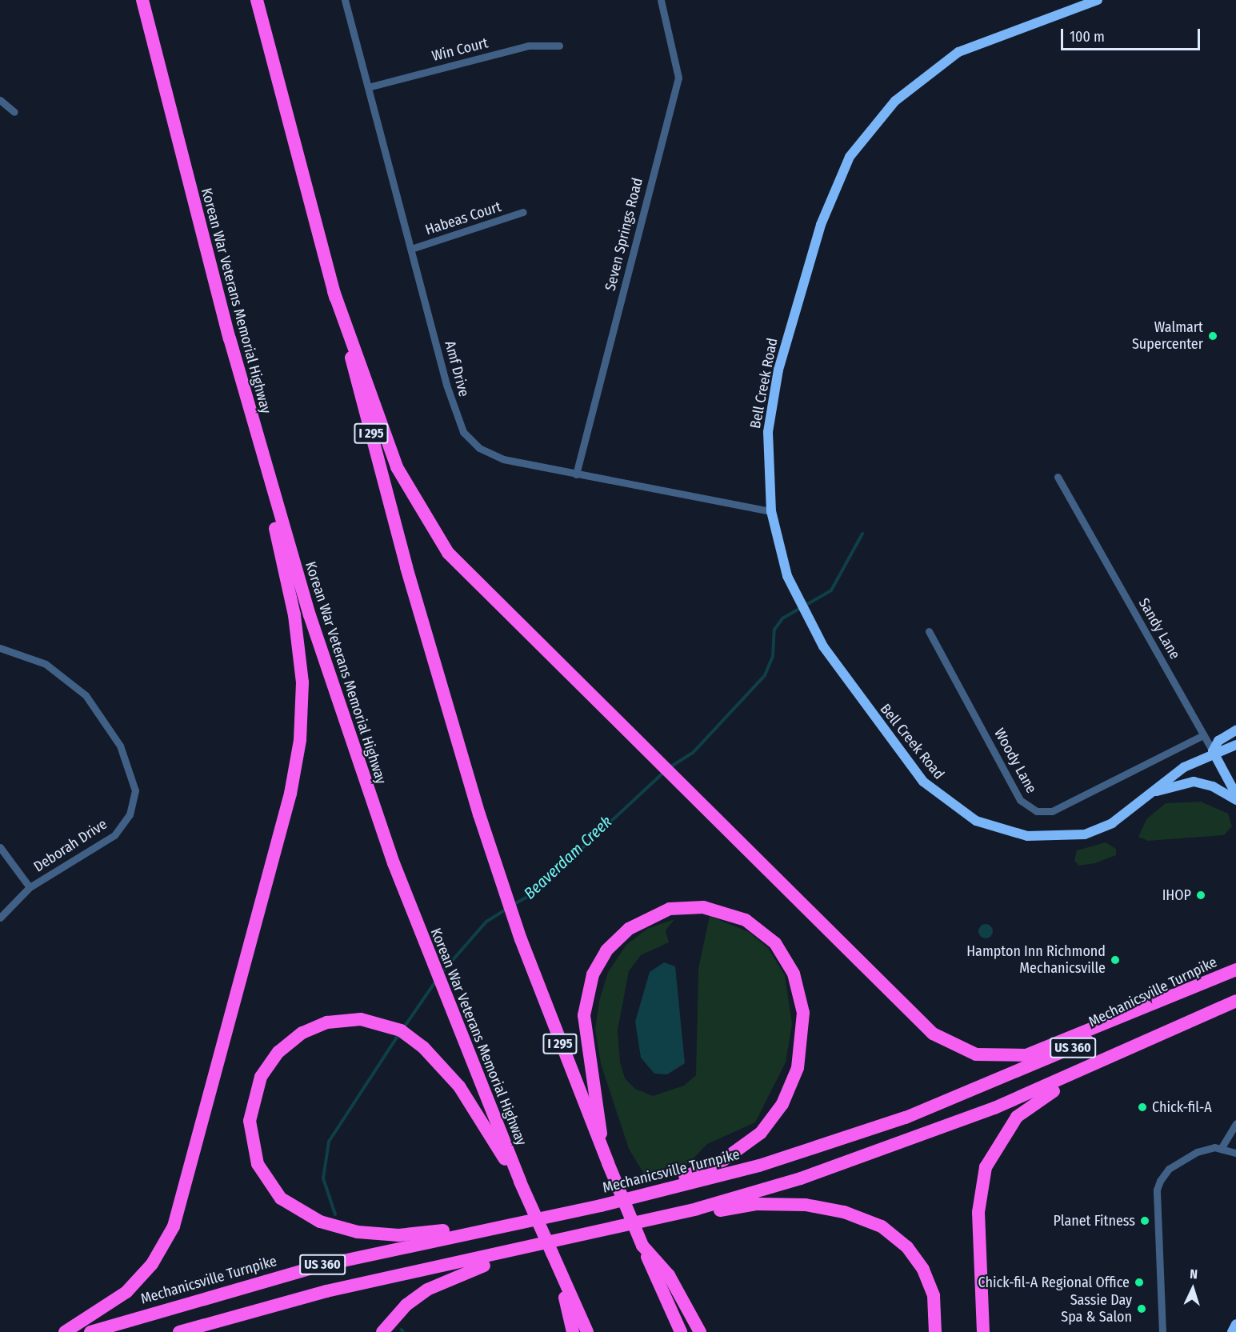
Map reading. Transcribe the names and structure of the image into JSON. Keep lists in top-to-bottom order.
{
  "streets": {
    "highway": [
      "Korean War Veterans Memorial Highway",
      "I 295",
      "Mechanicsville Turnpike",
      "US 360"
    ],
    "street": [
      "Win Court",
      "Habeas Court",
      "Seven Springs Road",
      "Amf Drive",
      "Bell Creek Road",
      "Sandy Lane",
      "Woody Lane",
      "Deborah Drive"
    ]
  },
  "crossings": [
    ["Win Court", "Amf Drive"],
    ["Habeas Court", "Amf Drive"],
    ["Seven Springs Road", "Amf Drive"],
    ["Amf Drive", "Bell Creek Road"],
    ["Bell Creek Road", "Sandy Lane"],
    ["Sandy Lane", "Woody Lane"]
  ],
  "water": ["Beaverdam Creek"],
  "places": [
    "Walmart Supercenter",
    "IHOP",
    "Hampton Inn Richmond Mechanicsville",
    "Chick-fil-A",
    "Planet Fitness",
    "Chick-fil-A Regional Office",
    "Sassie Day Spa & Salon"
  ],
  "scale_bar": "100 m",
  "north": "top"
}
